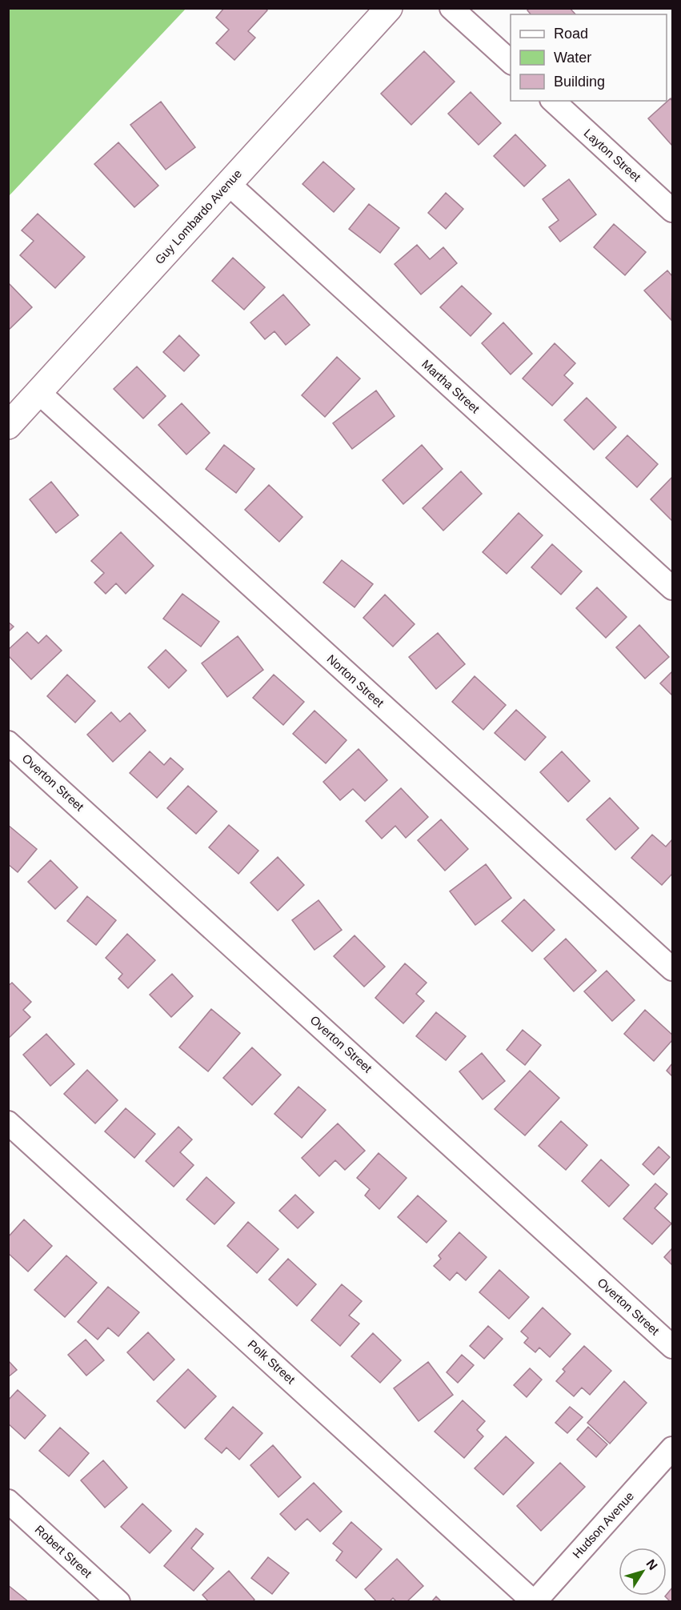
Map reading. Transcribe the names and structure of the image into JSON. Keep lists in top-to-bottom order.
{
  "streets": {
    "street": [
      "Layton Street",
      "Guy Lombardo Avenue",
      "Martha Street",
      "Norton Street",
      "Overton Street",
      "Polk Street",
      "Hudson Avenue",
      "Robert Street"
    ]
  },
  "crossings": [
    ["Guy Lombardo Avenue", "Martha Street"],
    ["Guy Lombardo Avenue", "Norton Street"],
    ["Polk Street", "Hudson Avenue"]
  ],
  "legend": ["Road", "Water", "Building"],
  "north": "top right"
}
